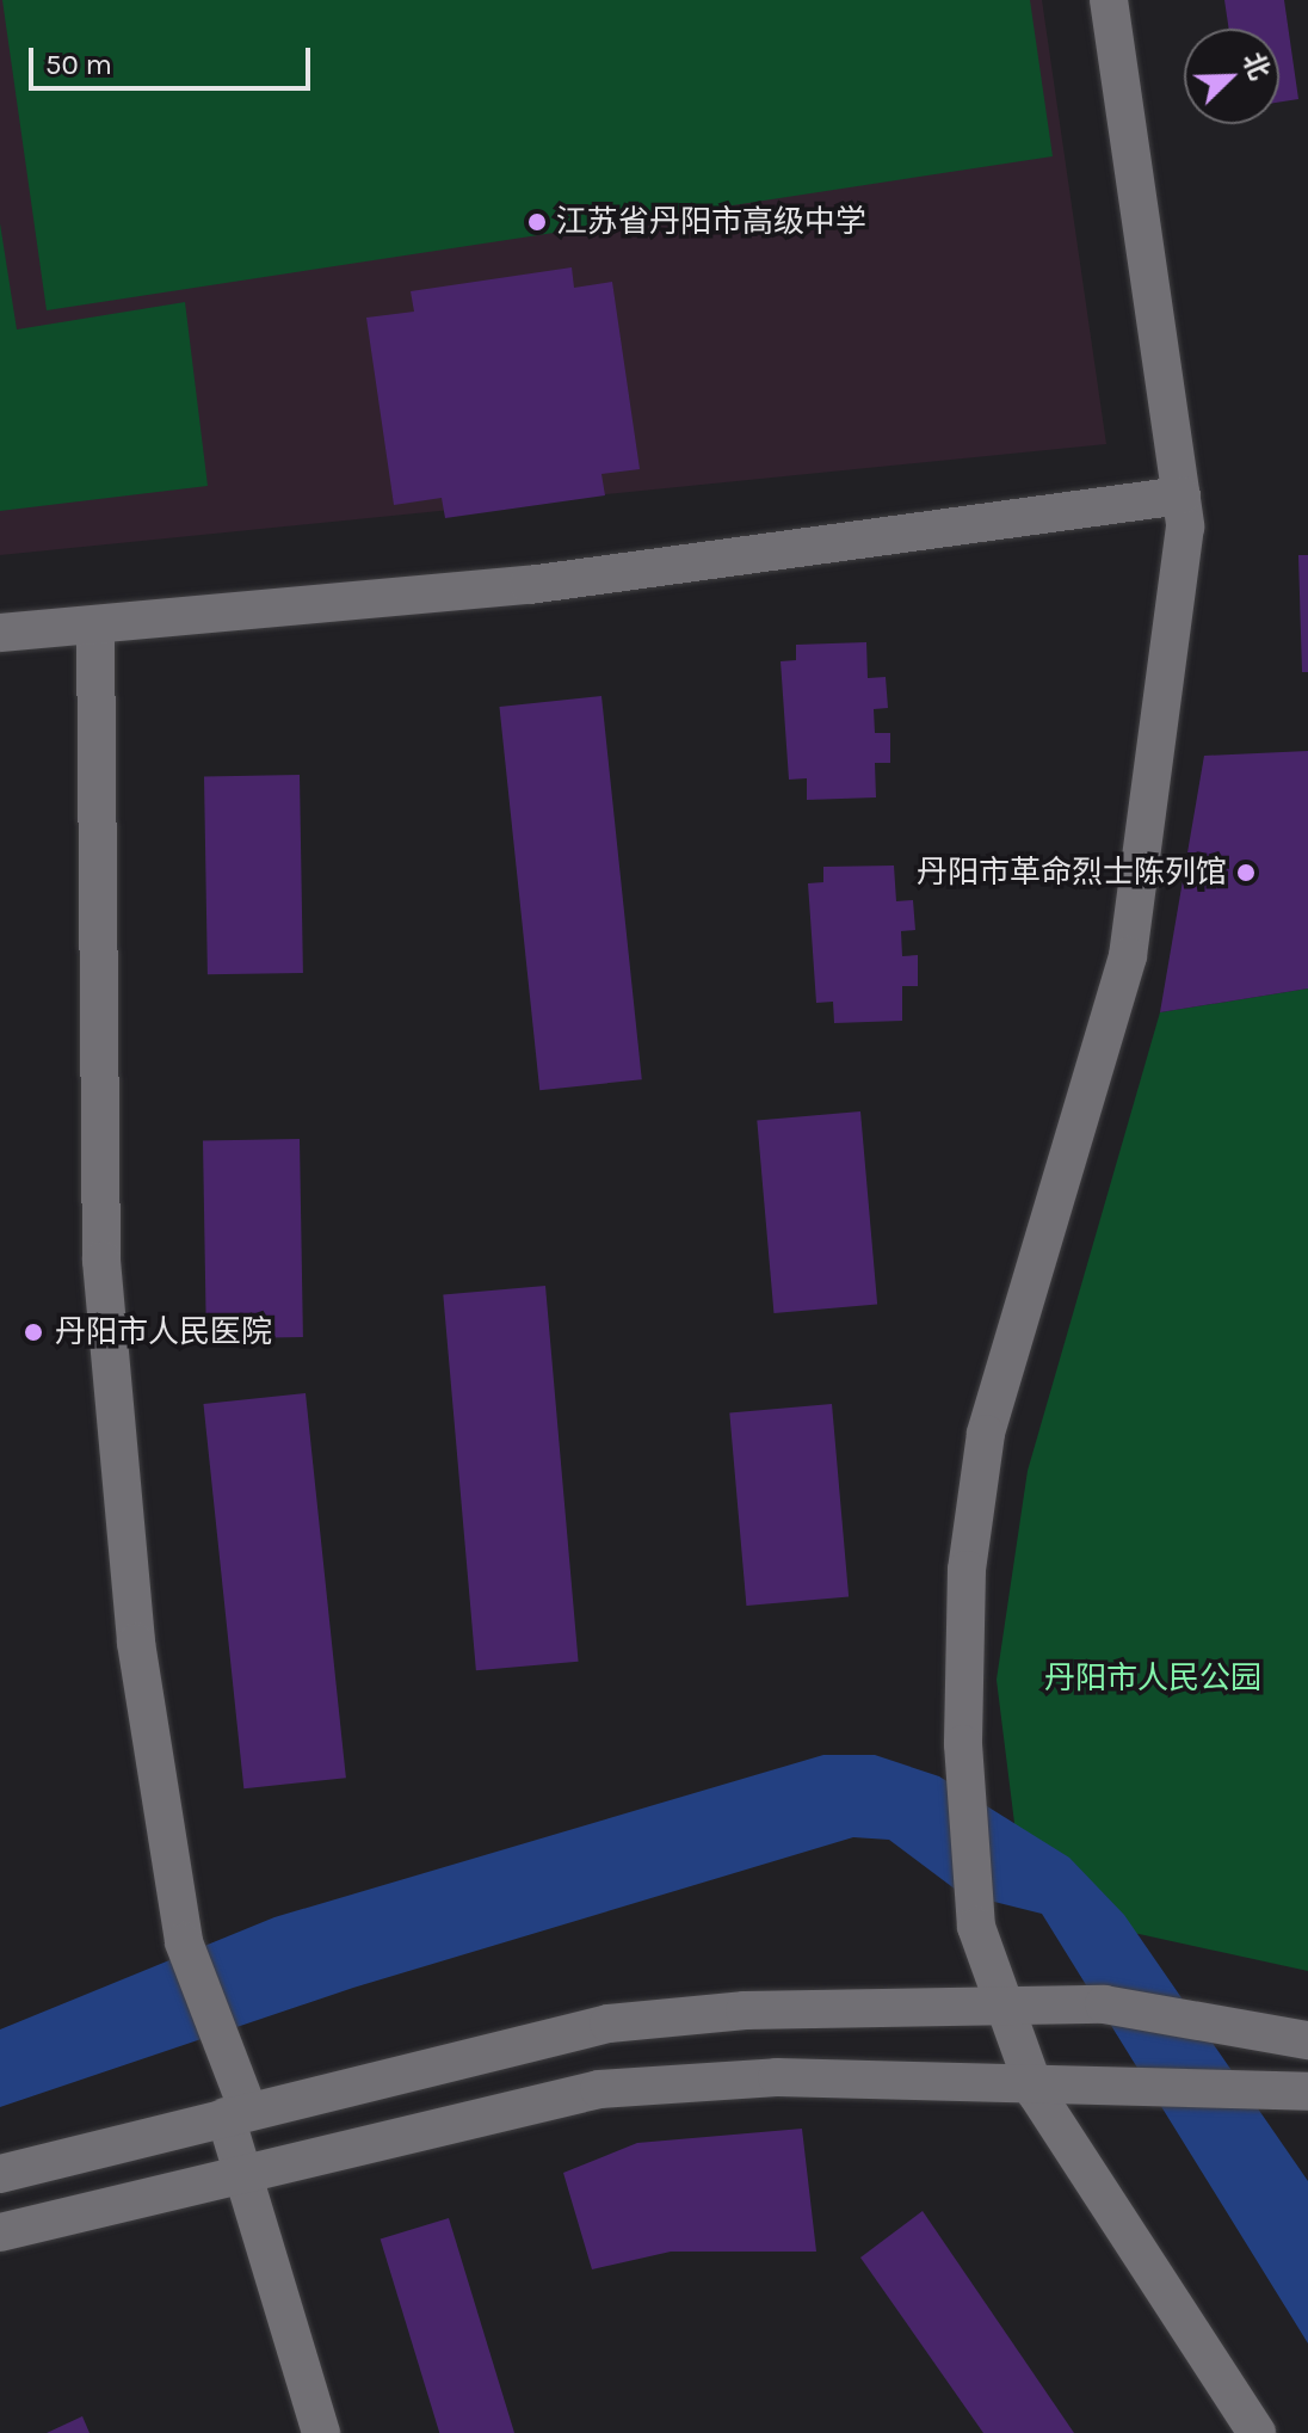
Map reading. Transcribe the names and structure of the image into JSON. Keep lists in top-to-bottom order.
{
  "parks": ["丹阳市人民公园"],
  "places": ["江苏省丹阳市高级中学", "丹阳市革命烈士陈列馆", "丹阳市人民医院"],
  "scale_bar": "50 m",
  "north": "top right"
}
